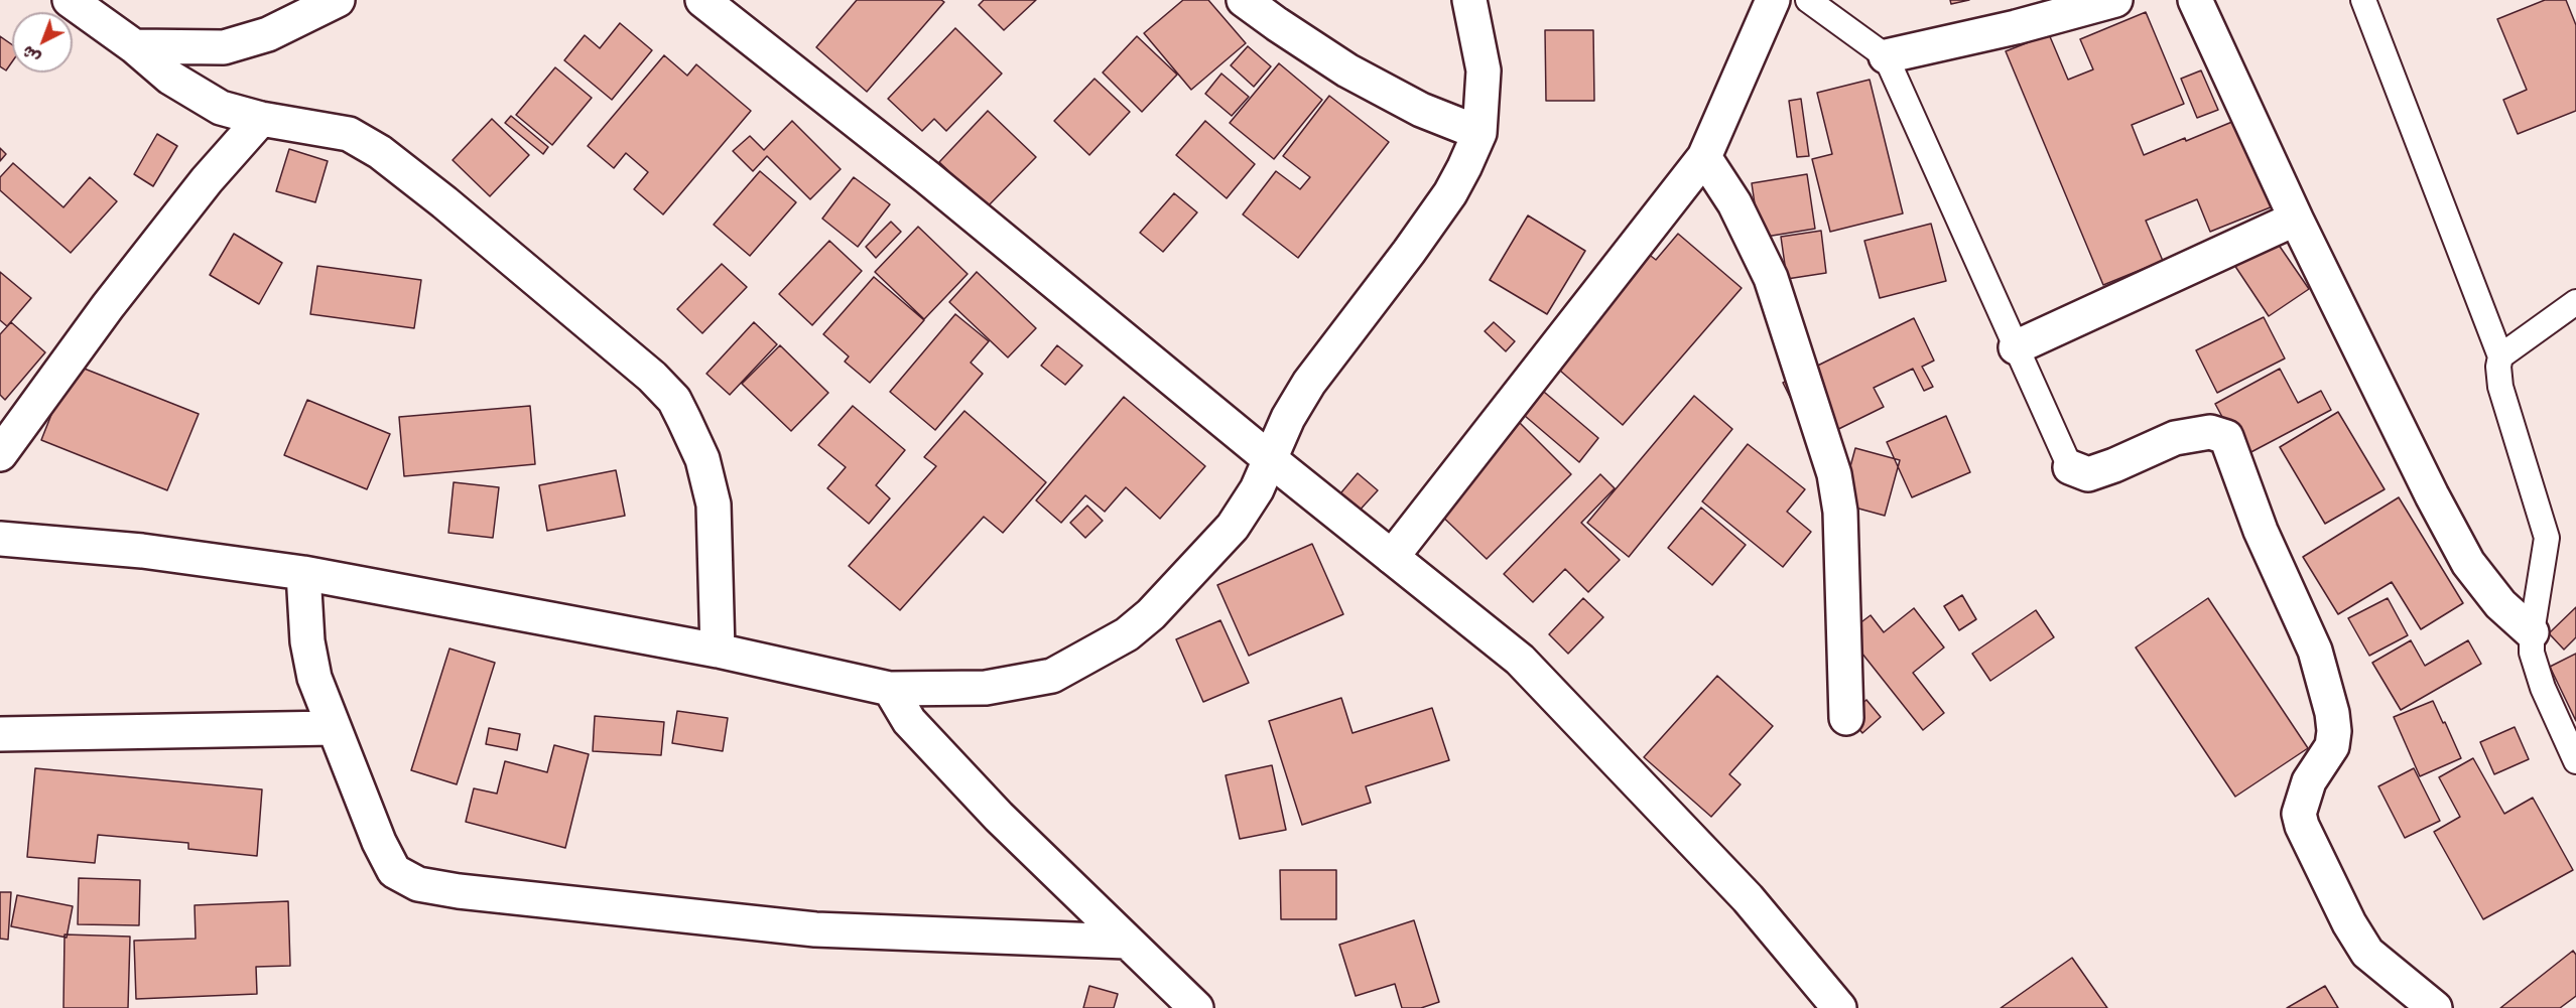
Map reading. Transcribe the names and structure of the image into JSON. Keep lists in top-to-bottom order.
{
  "north": "bottom left"
}
